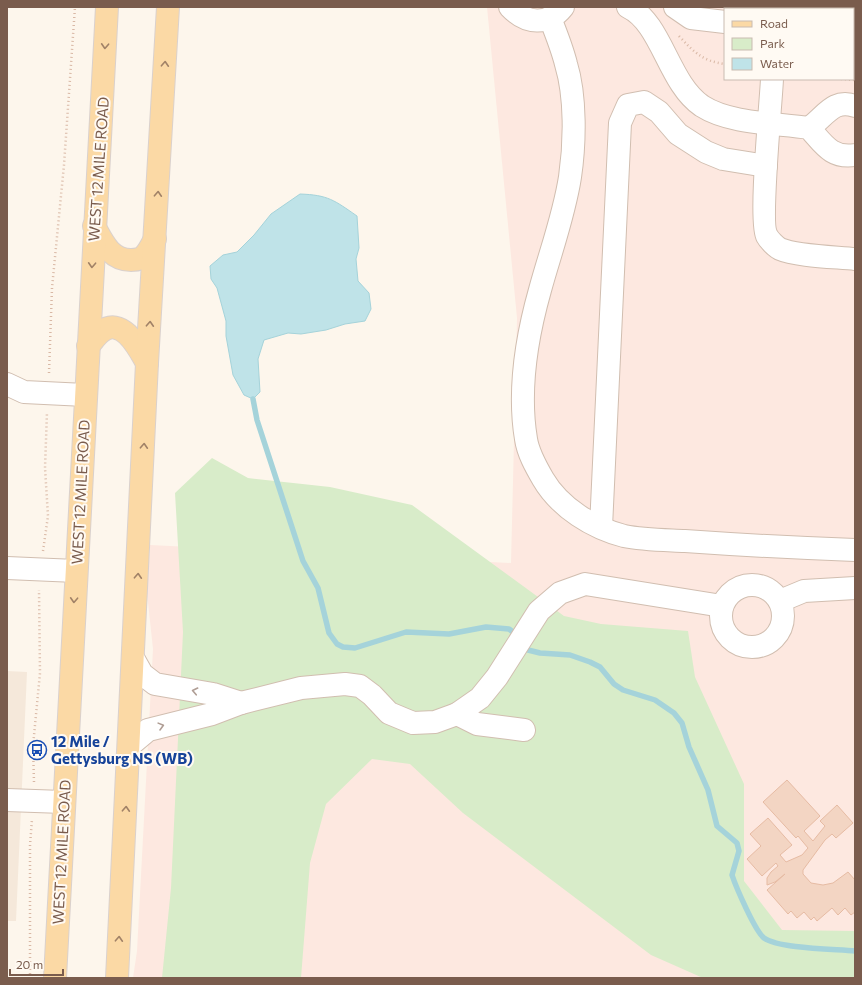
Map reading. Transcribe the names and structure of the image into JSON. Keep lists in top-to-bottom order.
{
  "streets": {
    "main road": ["WEST 12 MILE ROAD"]
  },
  "places": {
    "bus stop": ["12 Mile / Gettysburg NS (WB)"]
  },
  "legend": ["Road", "Park", "Water"],
  "scale_bar": "20 m"
}
